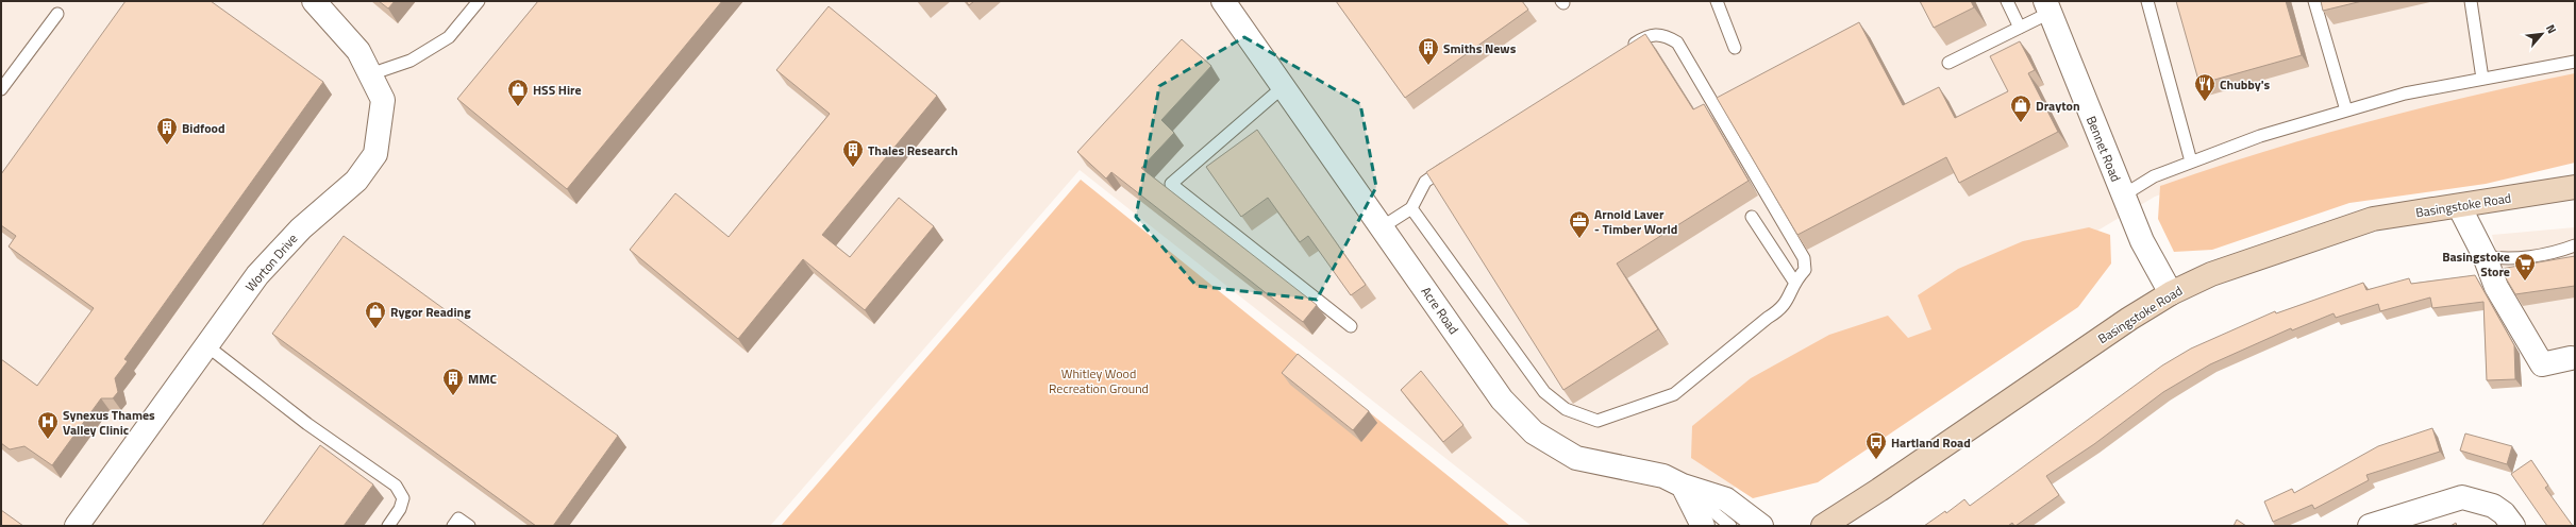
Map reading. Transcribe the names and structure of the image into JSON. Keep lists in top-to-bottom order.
{
  "streets": {
    "main road": ["Basingstoke Road"],
    "street": ["Bennet Road", "Worton Drive", "Acre Road"]
  },
  "crossings": [
    ["Bennet Road", "Basingstoke Road"]
  ],
  "parks": ["Whitley Wood Recreation Ground"],
  "places": {
    "building": [
      "Smiths News",
      "Bidfood",
      "Thales Research",
      "MMC"
    ],
    "restaurant": ["Chubby's"],
    "shop": ["HSS Hire", "Drayton", "Rygor Reading"],
    "office": ["Arnold Laver - Timber World"],
    "supermarket": ["Basingstoke Store"],
    "hospital": ["Synexus Thames Valley Clinic"],
    "bus stop": ["Hartland Road"]
  },
  "north": "top right"
}
